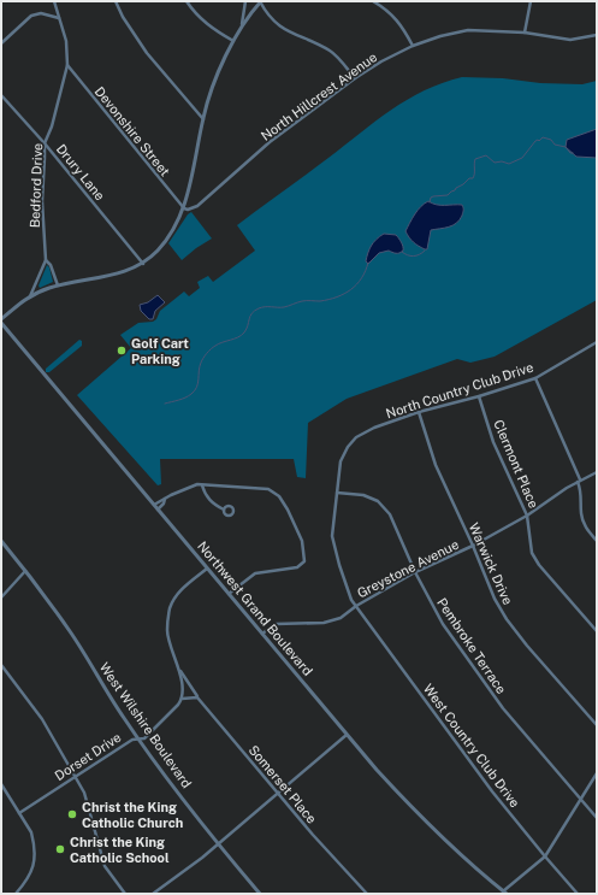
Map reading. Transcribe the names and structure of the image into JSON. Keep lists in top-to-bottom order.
{
  "streets": {
    "street": [
      "North Hillcrest Avenue",
      "Devonshire Street",
      "Drury Lane",
      "Bedford Drive",
      "North Country Club Drive",
      "Clermont Place",
      "Warwick Drive",
      "Greystone Avenue",
      "Northwest Grand Boulevard",
      "Pembroke Terrace",
      "West Wilshire Boulevard",
      "West Country Club Drive",
      "Dorset Drive",
      "Somerset Place"
    ]
  },
  "crossings": [
    ["North Hillcrest Avenue", "Devonshire Street"],
    ["Devonshire Street", "Bedford Drive"],
    ["Drury Lane", "Bedford Drive"],
    ["North Country Club Drive", "Clermont Place"],
    ["North Country Club Drive", "Warwick Drive"],
    ["North Country Club Drive", "Greystone Avenue"],
    ["North Country Club Drive", "Pembroke Terrace"],
    ["North Country Club Drive", "West Country Club Drive"],
    ["Clermont Place", "Greystone Avenue"],
    ["Warwick Drive", "Greystone Avenue"],
    ["Greystone Avenue", "Northwest Grand Boulevard"],
    ["Greystone Avenue", "Pembroke Terrace"],
    ["Greystone Avenue", "West Country Club Drive"],
    ["West Wilshire Boulevard", "Dorset Drive"]
  ],
  "places": ["Golf Cart Parking", "Christ the King Catholic Church", "Christ the King Catholic School"]
}
